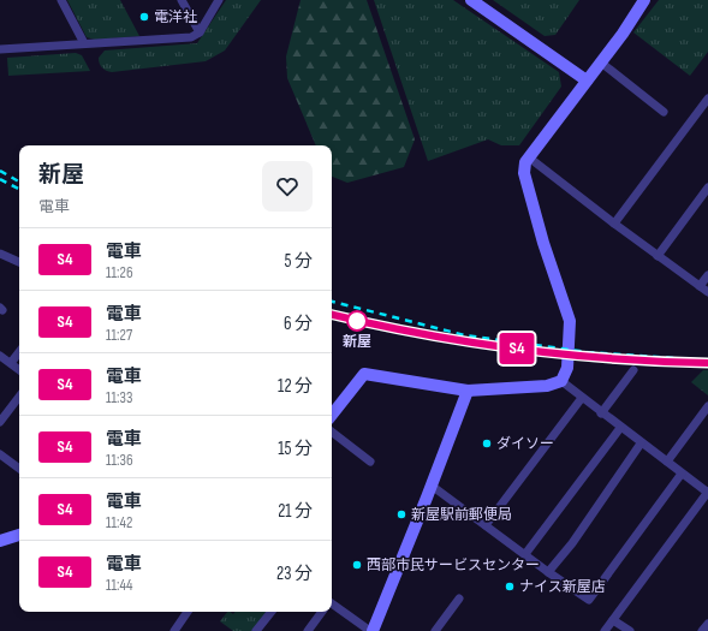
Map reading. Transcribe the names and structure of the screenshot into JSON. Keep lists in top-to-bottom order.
{
  "places": [
    "電洋社",
    "新屋",
    "ダイソー",
    "新屋駅前郵便局",
    "西部市民サービスセンター",
    "ナイス新屋店"
  ],
  "page": {
    "on_map": "S4",
    "heading": ["新屋", "電車"],
    "list": [
      {
        "mark": "S4",
        "name": "電車",
        "note": "11:26",
        "value": "5 分"
      },
      {
        "mark": "S4",
        "name": "電車",
        "note": "11:27",
        "value": "6 分"
      },
      {
        "mark": "S4",
        "name": "電車",
        "note": "11:33",
        "value": "12 分"
      },
      {
        "mark": "S4",
        "name": "電車",
        "note": "11:36",
        "value": "15 分"
      },
      {
        "mark": "S4",
        "name": "電車",
        "note": "11:42",
        "value": "21 分"
      },
      {
        "mark": "S4",
        "name": "電車",
        "note": "11:44",
        "value": "23 分"
      }
    ]
  }
}
